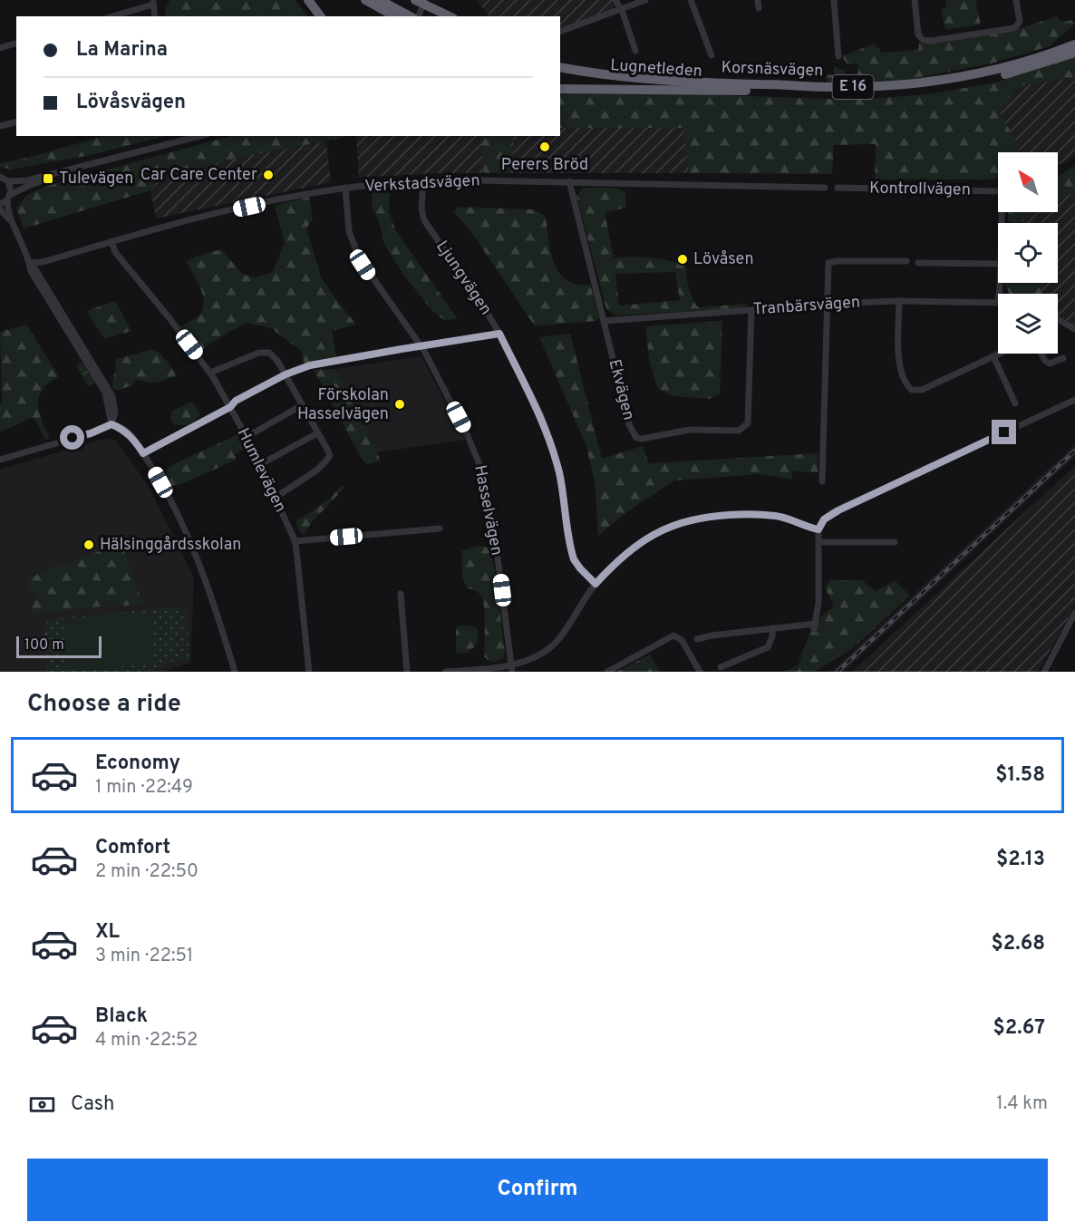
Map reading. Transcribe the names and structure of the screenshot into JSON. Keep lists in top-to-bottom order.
{
  "streets": {
    "highway": ["Lugnetleden", "Korsnäsvägen", "E 16"],
    "street": [
      "Verkstadsvägen",
      "Kontrollvägen",
      "Ljungvägen",
      "Tranbärsvägen",
      "Ekvägen",
      "Humlevägen",
      "Hasselvägen"
    ]
  },
  "crossings": [
    ["Lugnetleden", "Korsnäsvägen"],
    ["Lugnetleden", "E 16"],
    ["Korsnäsvägen", "E 16"],
    ["Verkstadsvägen", "Ljungvägen"],
    ["Verkstadsvägen", "Ekvägen"],
    ["Verkstadsvägen", "Humlevägen"],
    ["Verkstadsvägen", "Hasselvägen"],
    ["Tranbärsvägen", "Ekvägen"]
  ],
  "places": {
    "other": [
      "Perers Bröd",
      "Car Care Center",
      "Lövåsen",
      "Förskolan Hasselvägen",
      "Hälsinggårdsskolan"
    ],
    "transit": ["Tulevägen"]
  },
  "scale_bar": "100 m",
  "north": "top left",
  "page": {
    "banner": ["La Marina", "Lövåsvägen"],
    "scale": "100 m",
    "heading": "Choose a ride",
    "list": [
      {
        "name": "Economy",
        "note": "1 min · 22:49",
        "value": "$1.58"
      },
      {
        "name": "Comfort",
        "note": "2 min · 22:50",
        "value": "$2.13"
      },
      {
        "name": "XL",
        "note": "3 min · 22:51",
        "value": "$2.68"
      },
      {
        "name": "Black",
        "note": "4 min · 22:52",
        "value": "$2.67"
      }
    ],
    "pay": ["Cash", "1.4 km"],
    "buttons": "Confirm"
  }
}
